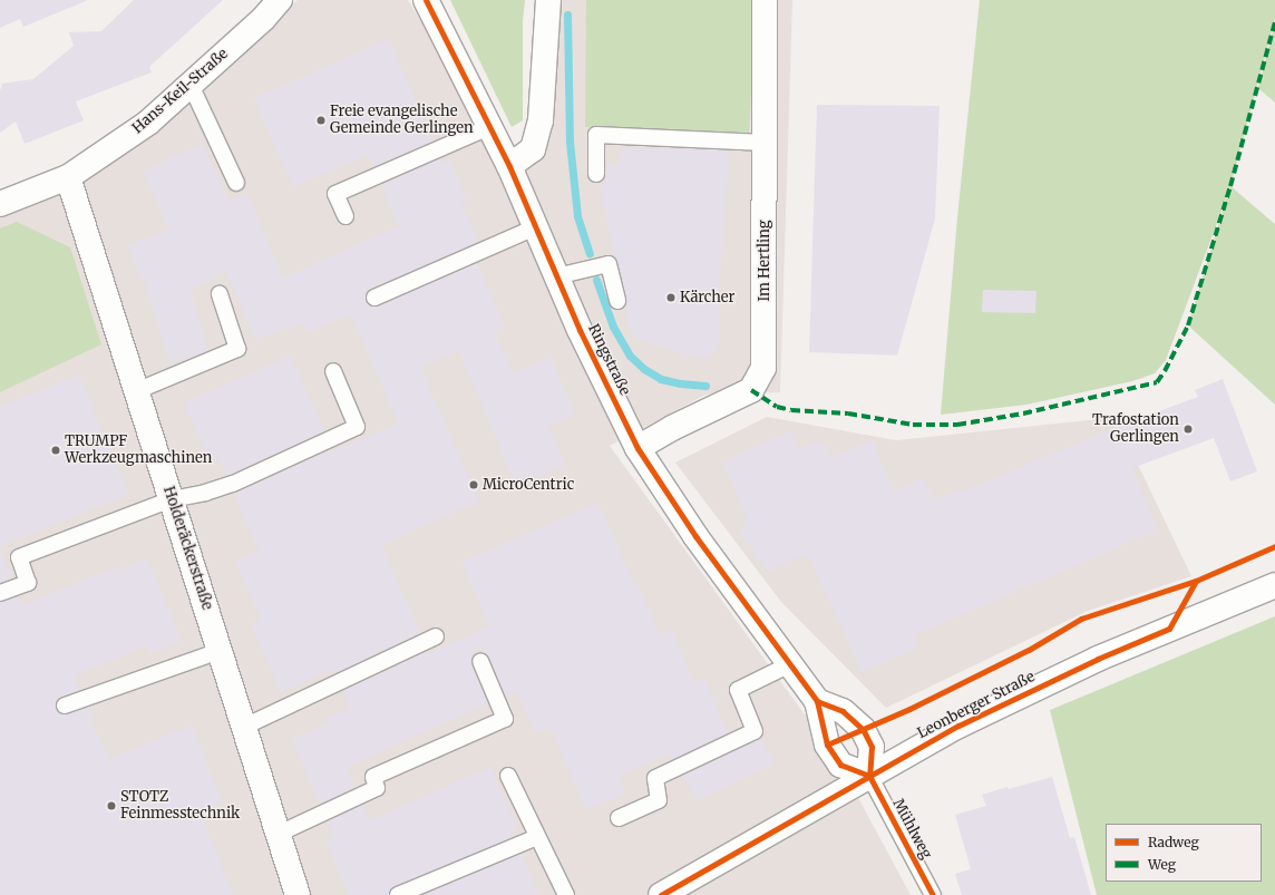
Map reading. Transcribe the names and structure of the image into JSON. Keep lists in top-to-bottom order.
{
  "streets": {
    "street": [
      "Hans-Keil-Straße",
      "Im Hertling",
      "Ringstraße",
      "Holderäckerstraße",
      "Leonberger Straße"
    ],
    "lane": ["Mühlweg"]
  },
  "crossings": [
    ["Hans-Keil-Straße", "Holderäckerstraße"],
    ["Im Hertling", "Ringstraße"],
    ["Ringstraße", "Leonberger Straße"],
    ["Ringstraße", "Mühlweg"],
    ["Leonberger Straße", "Mühlweg"]
  ],
  "places": [
    "Freie evangelische Gemeinde Gerlingen",
    "Kärcher",
    "Trafostation Gerlingen",
    "TRUMPF Werkzeugmaschinen",
    "MicroCentric",
    "STOTZ Feinmesstechnik"
  ],
  "legend": ["Radweg", "Weg"]
}
